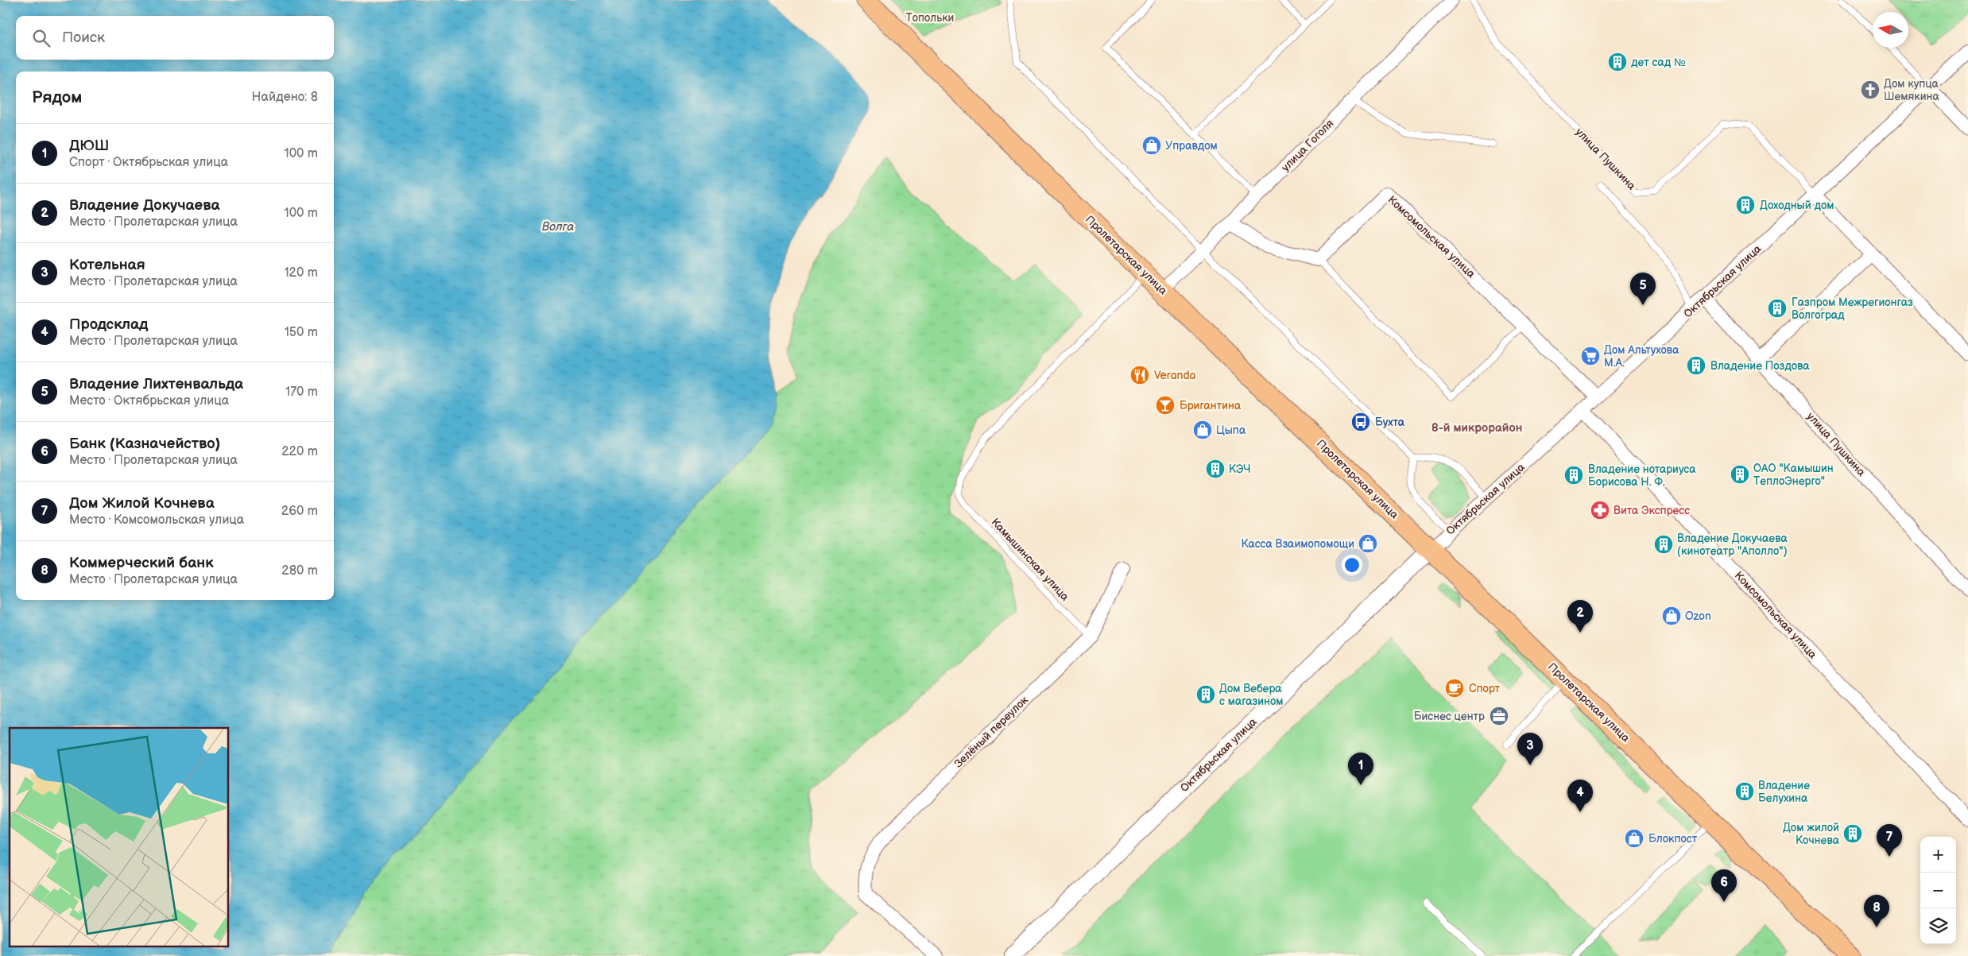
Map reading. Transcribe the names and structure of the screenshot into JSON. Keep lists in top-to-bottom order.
{
  "streets": {
    "main road": ["Пролетарская улица"],
    "street": [
      "улица Гоголя",
      "улица Пушкина",
      "Комсомольская улица",
      "Октябрьская улица",
      "Зелёный переулок"
    ],
    "lane": ["Камышинская улица"]
  },
  "crossings": [
    ["улица Гоголя", "Пролетарская улица"],
    ["улица Пушкина", "Октябрьская улица"],
    ["Комсомольская улица", "Октябрьская улица"],
    ["Пролетарская улица", "Октябрьская улица"],
    ["Пролетарская улица", "Камышинская улица"],
    ["Камышинская улица", "Зелёный переулок"]
  ],
  "districts": ["8-й микрорайон"],
  "water": ["Волга"],
  "parks": ["Топольки"],
  "places": {
    "building": [
      "дет сад №",
      "Доходный дом",
      "Газпром Межрегионгаз Волгоград",
      "Владение Поздова",
      "КЭЧ",
      "ОАО \"Камышин ТеплоЭнерго\"",
      "Владение нотариуса Борисова Н. Ф.",
      "Владение Докучаева (кинотеатр \"Аполло\")",
      "Дом Вебера с магазином",
      "Владение Белухина",
      "Дом жилой Кочнева"
    ],
    "church": ["Дом купца Шемякина"],
    "shop": [
      "Управдом",
      "Цыпа",
      "Касса Взаимопомощи",
      "Ozon",
      "Блокпост"
    ],
    "supermarket": ["Дом Альтухова М.А."],
    "restaurant": ["Veranda"],
    "bar": ["Бригантина"],
    "bus stop": ["Бухта"],
    "pharmacy": ["Вита Экспресс"],
    "cafe": ["Спорт"],
    "office": ["Биснес центр"]
  },
  "north": "left",
  "page": {
    "search": "Поиск",
    "heading": ["Рядом", "Найдено: 8"],
    "list": [
      {
        "mark": "1",
        "name": "ДЮШ",
        "note": "Спорт · Октябрьская улица",
        "value": "100 m"
      },
      {
        "mark": "2",
        "name": "Владение Докучаева",
        "note": "Место · Пролетарская улица",
        "value": "100 m"
      },
      {
        "mark": "3",
        "name": "Котельная",
        "note": "Место · Пролетарская улица",
        "value": "120 m"
      },
      {
        "mark": "4",
        "name": "Продсклад",
        "note": "Место · Пролетарская улица",
        "value": "150 m"
      },
      {
        "mark": "5",
        "name": "Владение Лихтенвальда",
        "note": "Место · Октябрьская улица",
        "value": "170 m"
      },
      {
        "mark": "6",
        "name": "Банк (Казначейство)",
        "note": "Место · Пролетарская улица",
        "value": "220 m"
      },
      {
        "mark": "7",
        "name": "Дом Жилой Кочнева",
        "note": "Место · Комсомольская улица",
        "value": "260 m"
      },
      {
        "mark": "8",
        "name": "Коммерческий банк",
        "note": "Место · Пролетарская улица",
        "value": "280 m"
      }
    ],
    "pins": [
      "5",
      "2",
      "3",
      "1",
      "4",
      "7",
      "6",
      "8"
    ],
    "map_buttons": ["+", "−"]
  }
}
